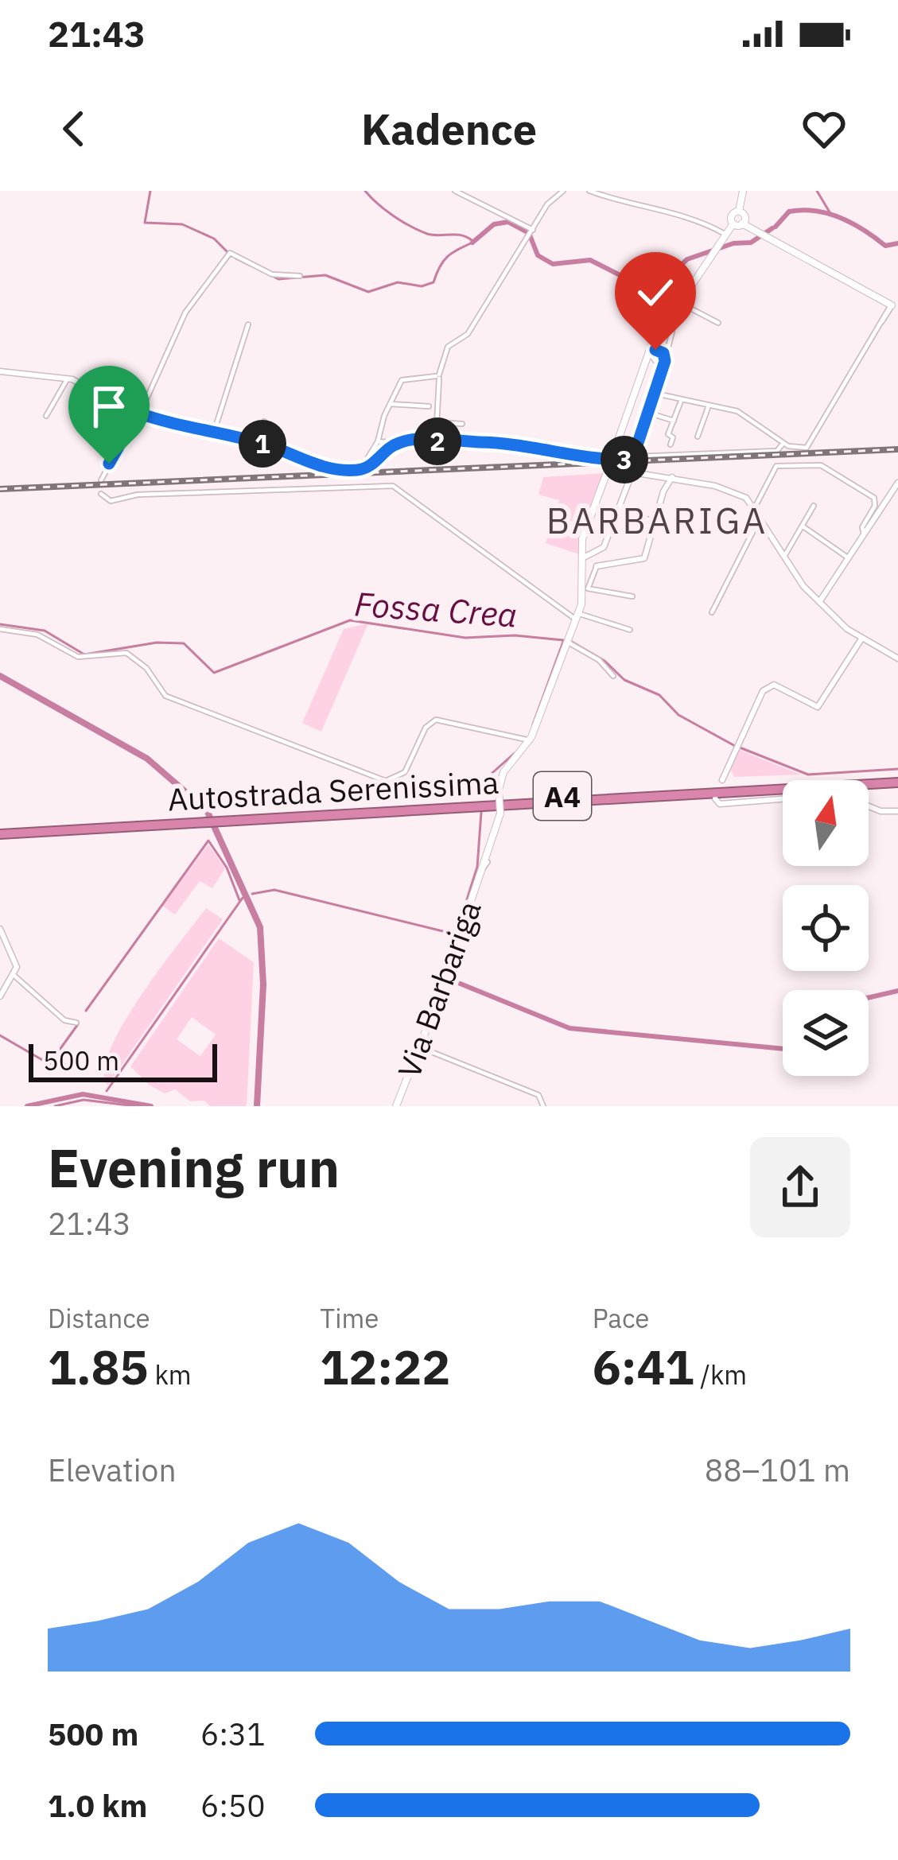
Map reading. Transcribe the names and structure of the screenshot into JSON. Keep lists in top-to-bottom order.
{
  "streets": {
    "highway": ["Autostrada Serenissima", "A4"],
    "main road": ["Via Barbariga"]
  },
  "districts": ["BARBARIGA"],
  "water": ["Fossa Crea"],
  "scale_bar": "500 m",
  "north": "top",
  "page": {
    "status": "21:43",
    "header": "Kadence",
    "pins": ["2", "1", "3"],
    "scale": "500 m",
    "heading": ["Evening run", "21:43"],
    "stats": [
      ["Distance", "1.85 km"],
      ["Time", "12:22"],
      ["Pace", "6:41 /km"]
    ],
    "chart": ["Elevation", "88–101 m"],
    "list": [
      {
        "name": "500 m",
        "note": "6:31"
      },
      {
        "name": "1.0 km",
        "note": "6:50"
      }
    ]
  }
}
